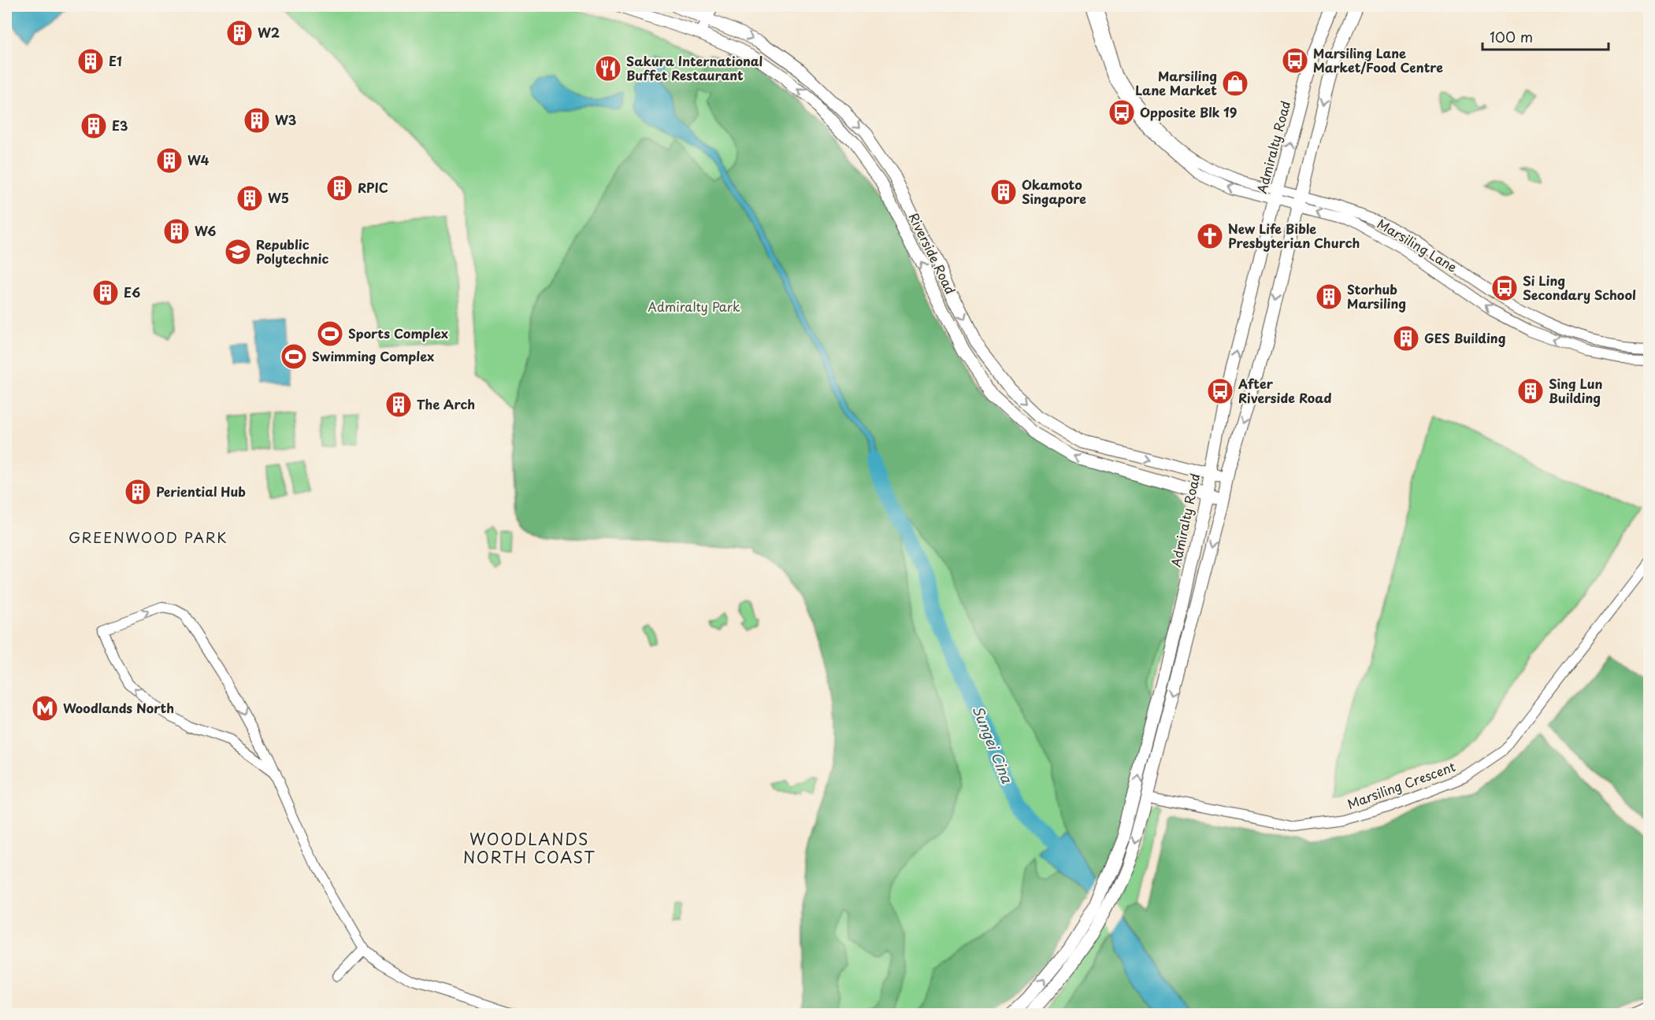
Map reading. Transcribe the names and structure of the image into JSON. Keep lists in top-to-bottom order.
{
  "streets": {
    "main road": ["Admiralty Road", "Riverside Road"],
    "street": ["Marsiling Lane", "Marsiling Crescent"]
  },
  "crossings": [
    ["Admiralty Road", "Marsiling Lane"],
    ["Admiralty Road", "Riverside Road"]
  ],
  "districts": ["GREENWOOD PARK", "WOODLANDS NORTH COAST"],
  "water": ["Sungei Cina"],
  "parks": ["Admiralty Park"],
  "places": {
    "building": [
      "W2",
      "E1",
      "W3",
      "E3",
      "W4",
      "RPIC",
      "Okamoto Singapore",
      "W5",
      "W6",
      "E6",
      "Storhub Marsiling",
      "GES Building",
      "Sing Lun Building",
      "The Arch",
      "Periential Hub"
    ],
    "bus stop": [
      "Marsiling Lane Market/Food Centre",
      "Opposite Blk 19",
      "Si Ling Secondary School",
      "After Riverside Road"
    ],
    "restaurant": ["Sakura International Buffet Restaurant"],
    "shop": ["Marsiling Lane Market"],
    "church": ["New Life Bible Presbyterian Church"],
    "school or university": ["Republic Polytechnic"],
    "sports": ["Sports Complex", "Swimming Complex"],
    "metro station": ["Woodlands North"]
  },
  "scale_bar": "100 m"
}
